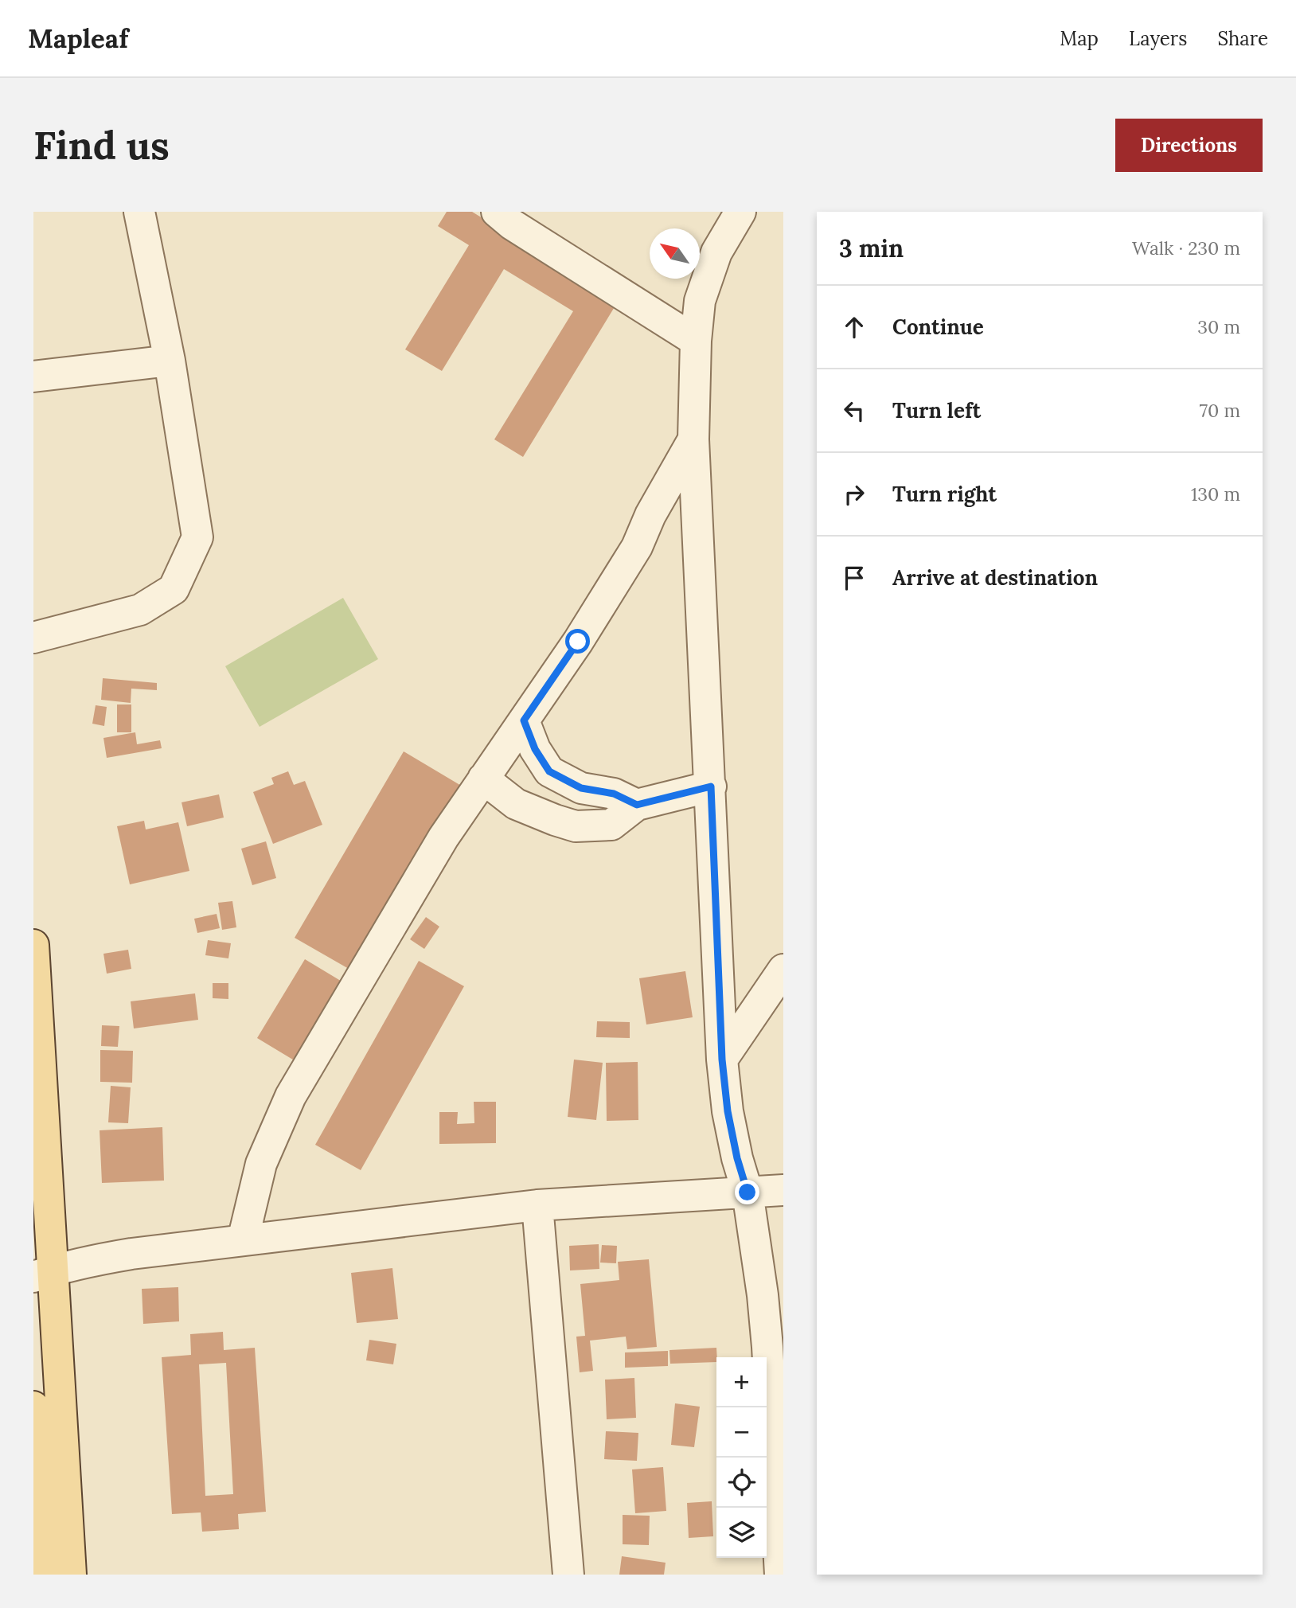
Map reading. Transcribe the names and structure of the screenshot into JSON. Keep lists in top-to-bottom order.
{
  "north": "top left",
  "page": {
    "header": "Mapleaf",
    "nav": ["Map", "Layers", "Share"],
    "buttons": "Directions",
    "title": "Find us",
    "heading": ["3 min", "Walk · 230 m"],
    "list": [
      ["Continue", "30 m"],
      ["Turn left", "70 m"],
      ["Turn right", "130 m"],
      "Arrive at destination"
    ],
    "map_buttons": ["+", "−"]
  }
}
